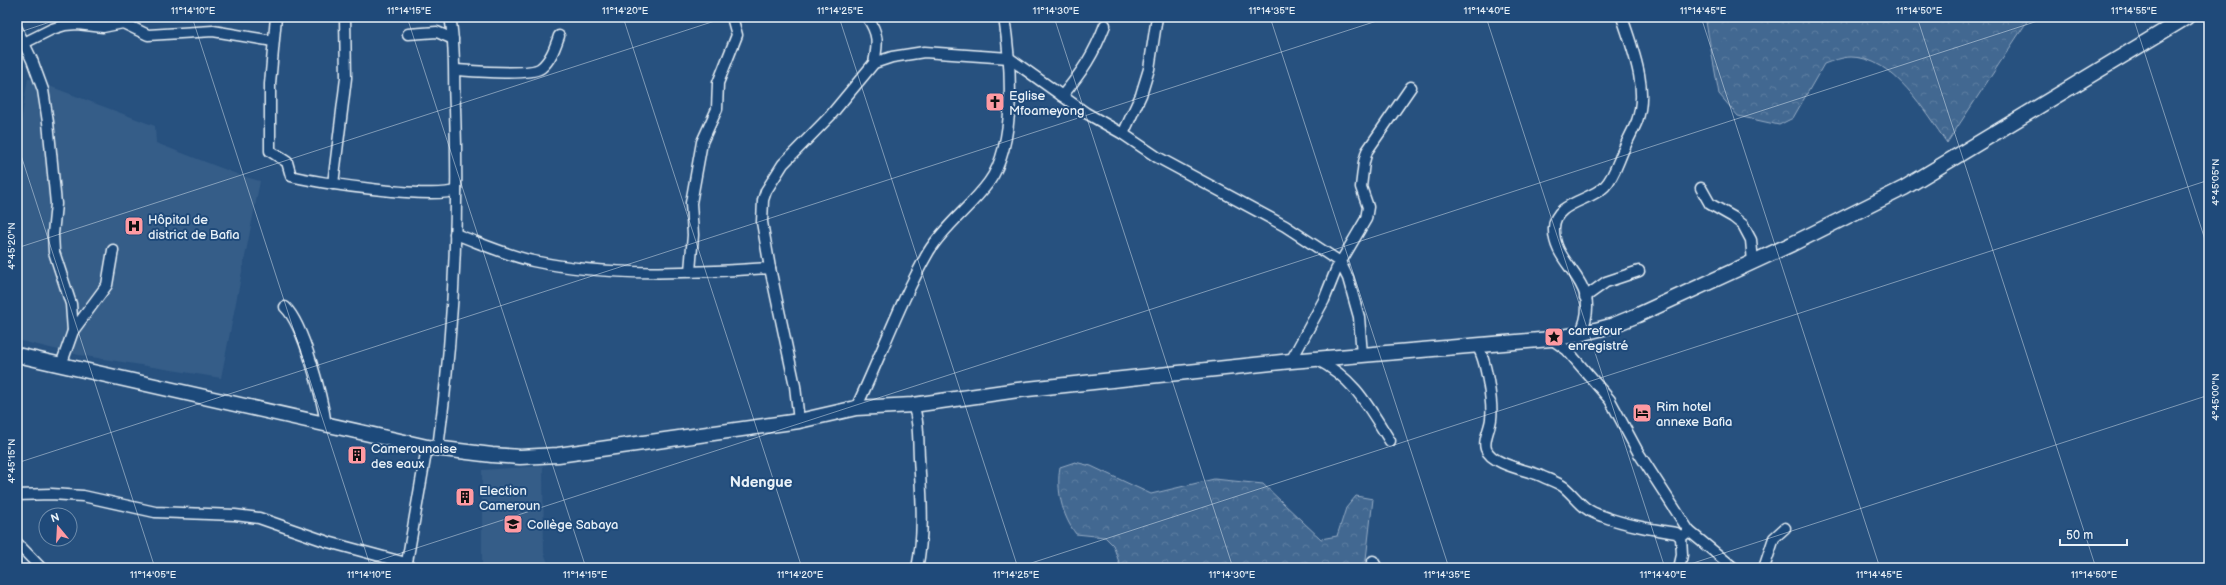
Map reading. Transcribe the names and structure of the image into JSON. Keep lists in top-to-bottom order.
{
  "districts": ["Ndengue"],
  "places": {
    "church": ["Eglise Mfoameyong"],
    "hospital": ["Hôpital de district de Bafia"],
    "place": ["carrefour enregistré"],
    "hotel": ["Rim hotel annexe Bafia"],
    "building": ["Camerounaise des eaux", "Election Cameroun"],
    "school or university": ["Collège Sabaya"]
  },
  "scale_bar": "50 m",
  "north": "top",
  "coordinates": [
    "11°14'10\"E",
    "11°14'15\"E",
    "11°14'20\"E",
    "11°14'25\"E",
    "11°14'30\"E",
    "11°14'35\"E",
    "11°14'40\"E",
    "11°14'45\"E",
    "11°14'50\"E",
    "11°14'55\"E",
    "4°45'05\"N",
    "4°45'20\"N",
    "4°45'00\"N",
    "4°45'15\"N",
    "11°14'05\"E"
  ]
}
